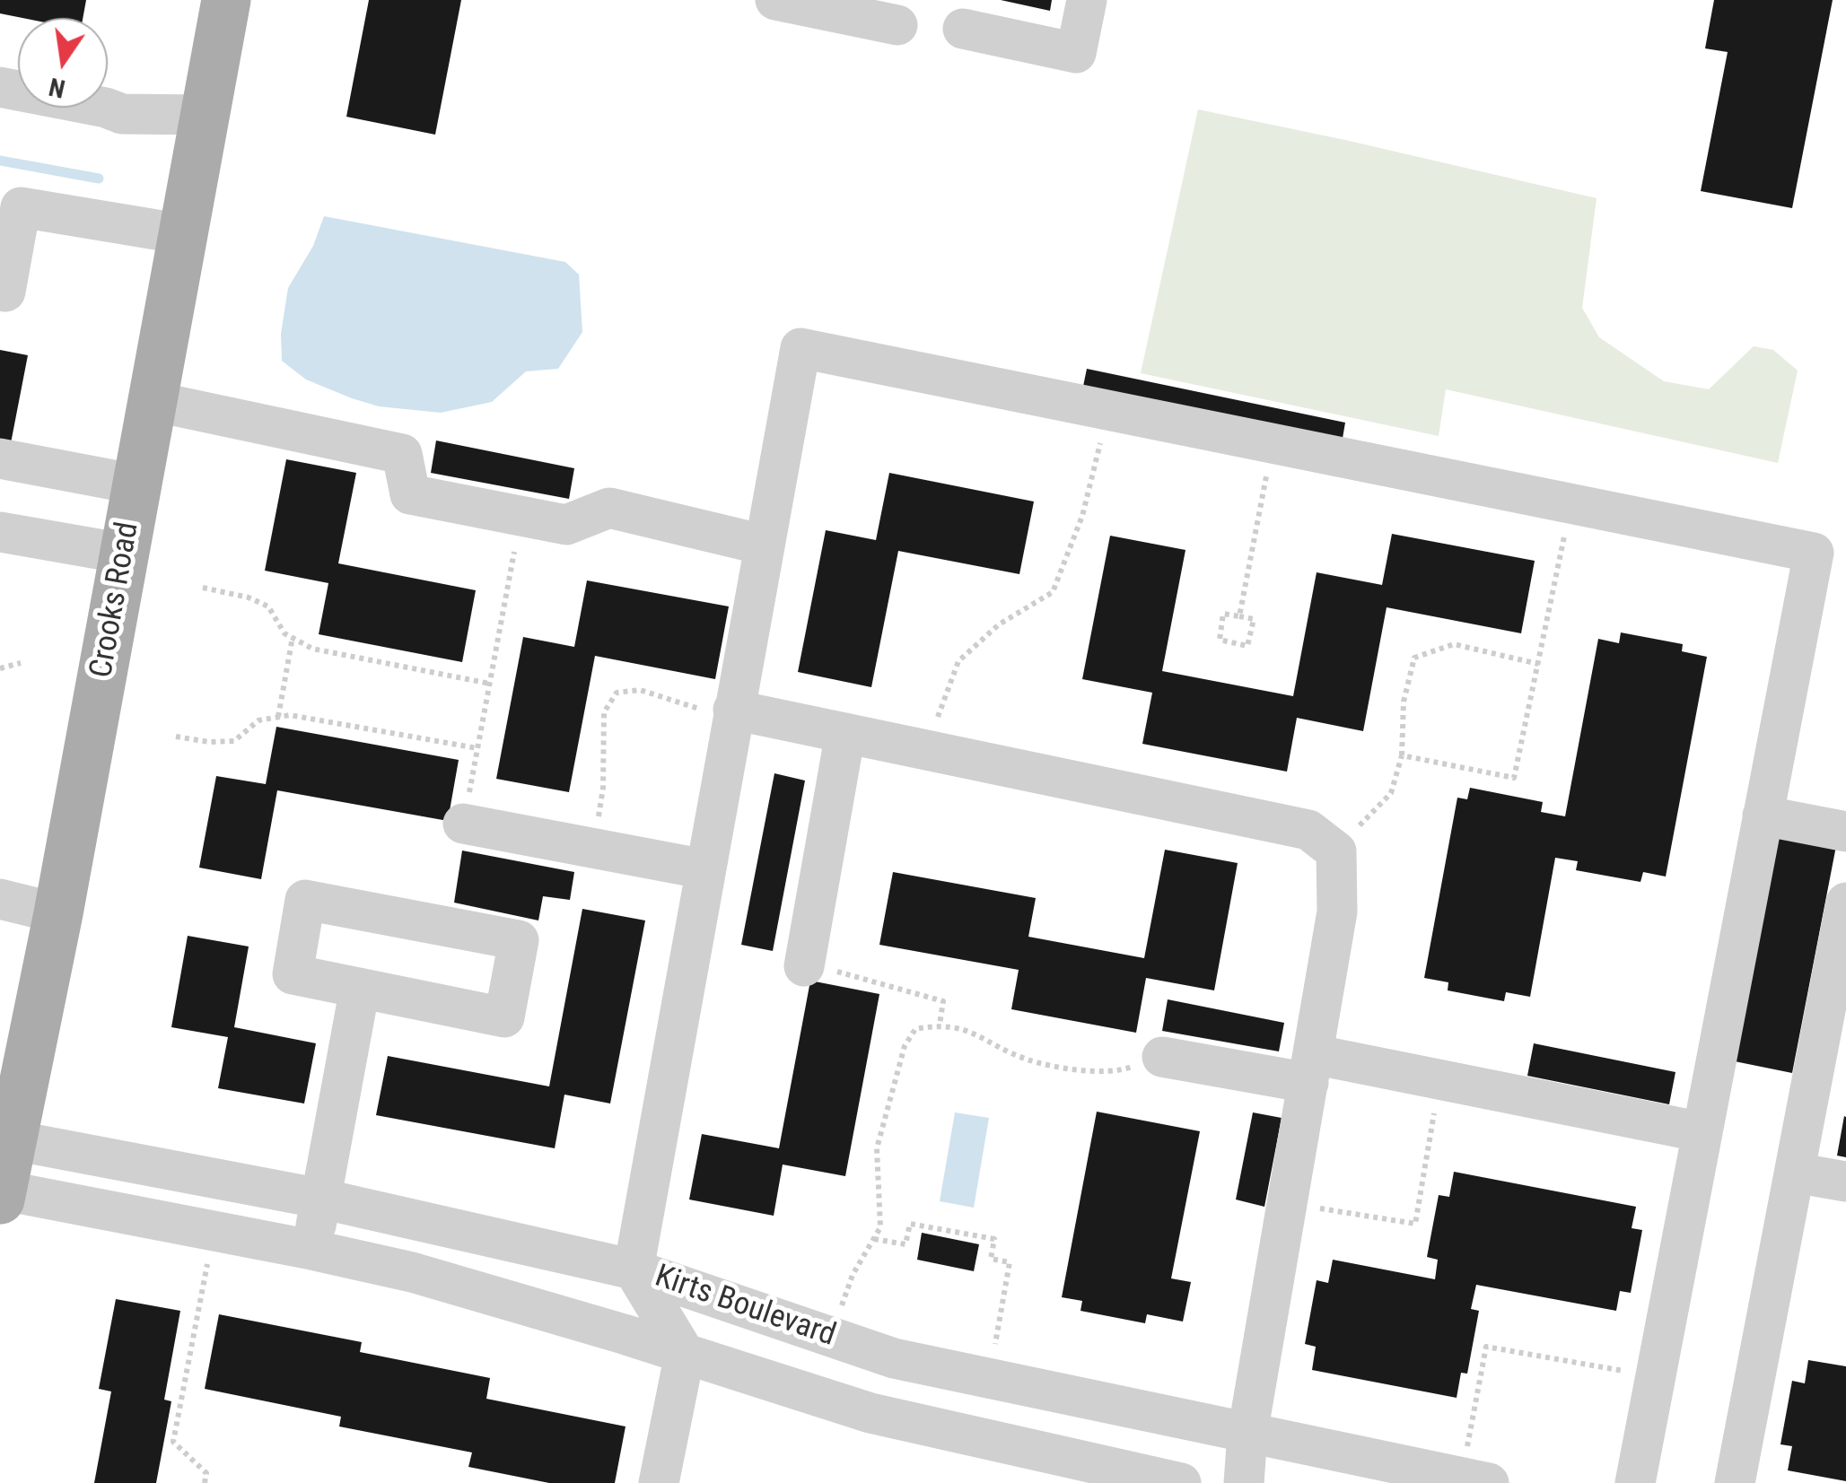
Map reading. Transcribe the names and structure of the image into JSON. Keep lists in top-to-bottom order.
{
  "streets": {
    "main road": ["Crooks Road"],
    "street": ["Kirts Boulevard"]
  },
  "crossings": [
    ["Crooks Road", "Kirts Boulevard"]
  ],
  "north": "bottom"
}
